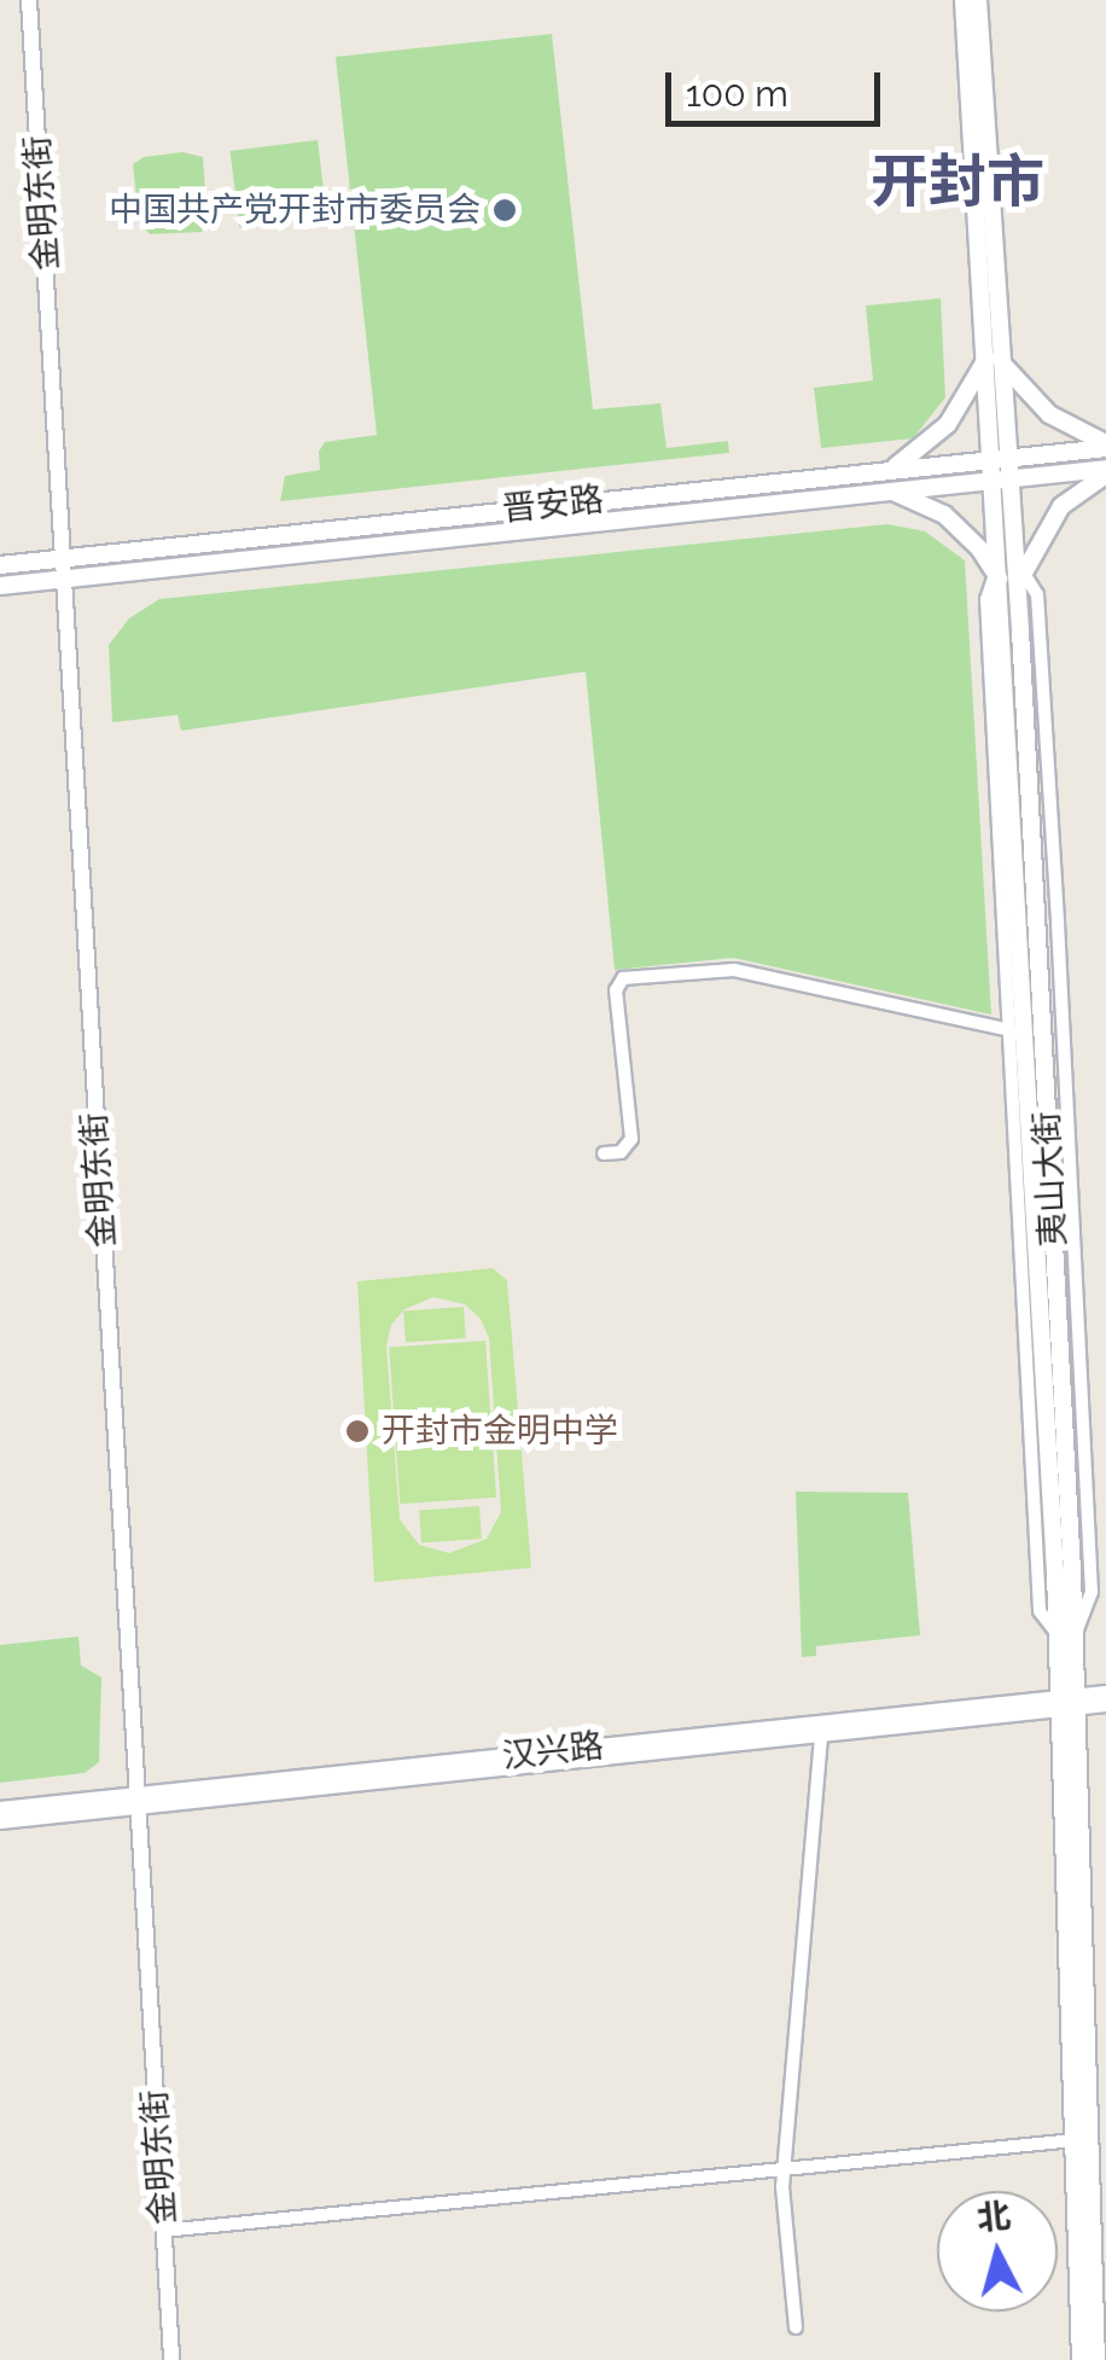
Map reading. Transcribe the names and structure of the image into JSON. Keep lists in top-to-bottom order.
{
  "streets": {
    "main road": ["晋安路", "夷山大街"],
    "street": ["金明东街", "汉兴路"]
  },
  "crossings": [
    ["金明东街", "晋安路"],
    ["金明东街", "汉兴路"],
    ["晋安路", "夷山大街"],
    ["夷山大街", "汉兴路"]
  ],
  "districts": ["开封市"],
  "places": ["中国共产党开封市委员会", "开封市金明中学"],
  "scale_bar": "100 m",
  "north": "top"
}
